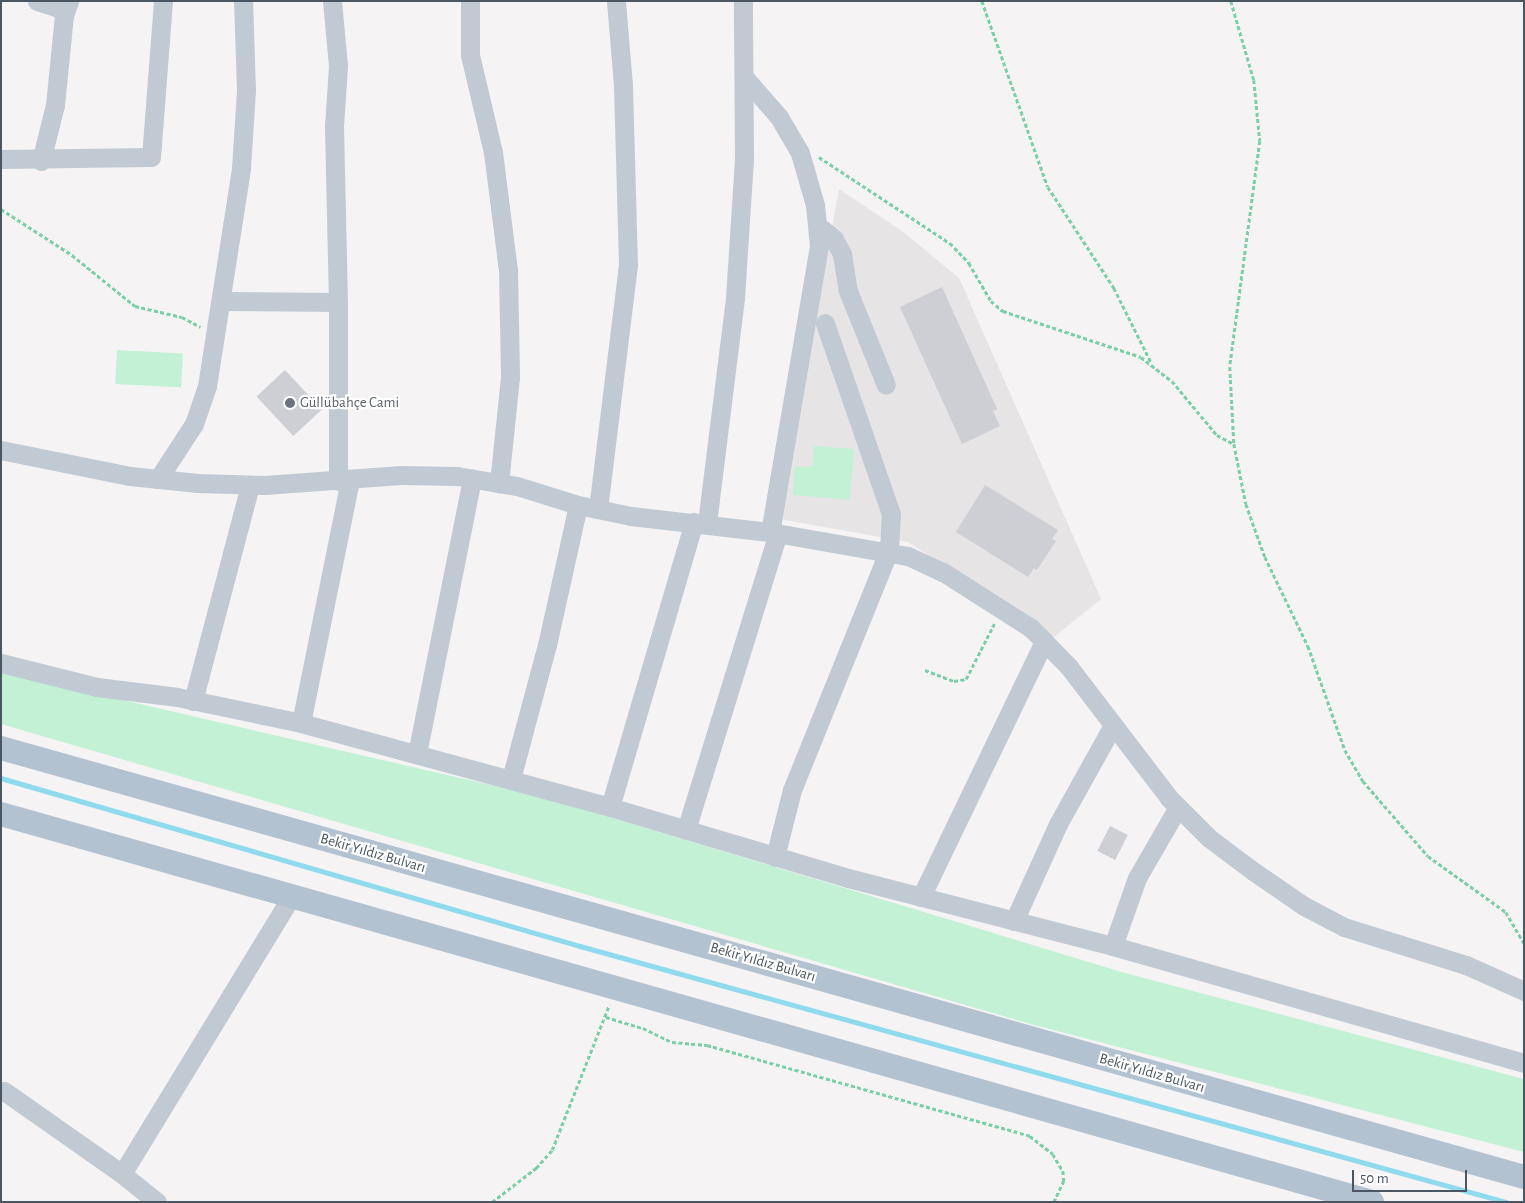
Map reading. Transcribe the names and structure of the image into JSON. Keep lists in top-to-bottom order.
{
  "streets": {
    "main road": ["Bekir Yıldız Bulvarı"]
  },
  "places": ["Güllübahçe Cami"],
  "scale_bar": "50 m"
}
